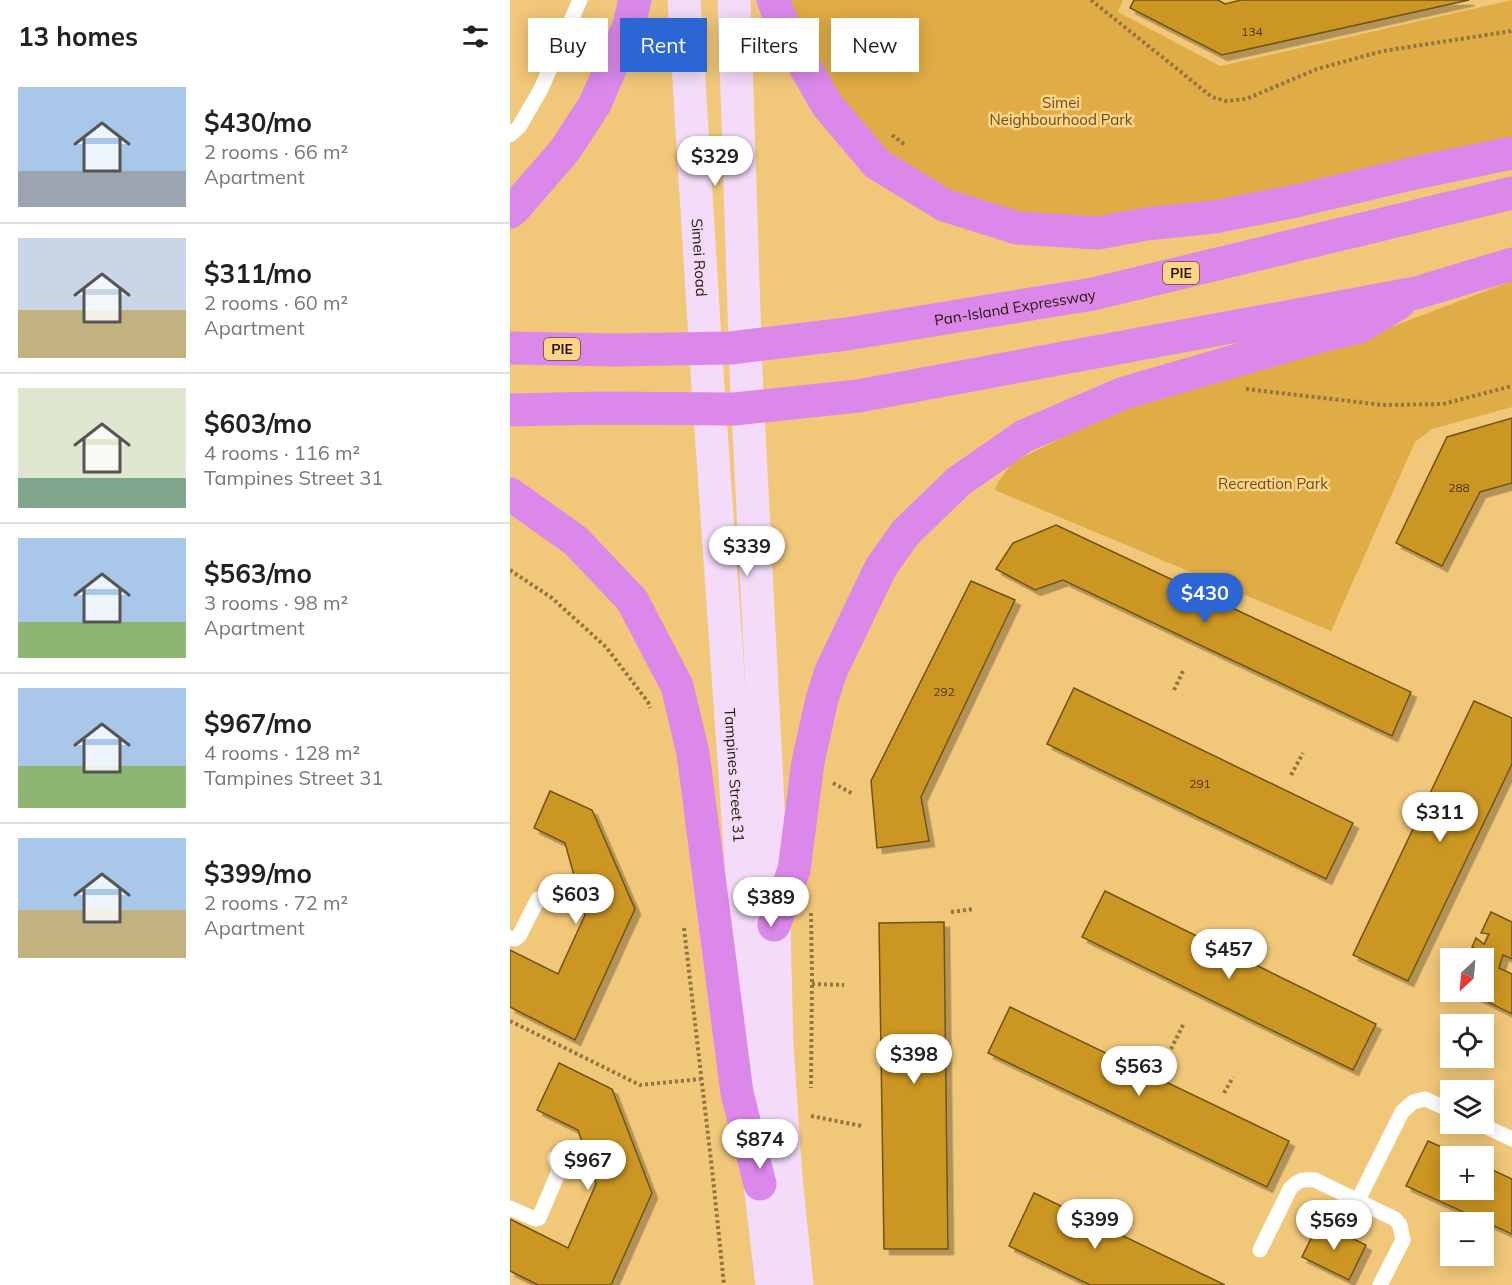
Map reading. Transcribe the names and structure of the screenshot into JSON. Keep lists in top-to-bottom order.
{
  "streets": {
    "highway": ["PIE", "Pan-Island Expressway"],
    "main road": ["Simei Road", "Tampines Street 31"]
  },
  "crossings": [
    ["Simei Road", "Tampines Street 31"]
  ],
  "parks": ["Simei Neighbourhood Park", "Recreation Park"],
  "house_numbers": [
    "134",
    "288",
    "292",
    "291"
  ],
  "north": "bottom left",
  "page": {
    "heading": "13 homes",
    "chip": [
      "Buy",
      "Rent",
      "Filters",
      "New"
    ],
    "list": [
      {
        "name": "$430/mo",
        "note": "2 rooms · 66 m² · Apartment"
      },
      {
        "name": "$311/mo",
        "note": "2 rooms · 60 m² · Apartment"
      },
      {
        "name": "$603/mo",
        "note": "4 rooms · 116 m² · Tampines Street 31"
      },
      {
        "name": "$563/mo",
        "note": "3 rooms · 98 m² · Apartment"
      },
      {
        "name": "$967/mo",
        "note": "4 rooms · 128 m² · Tampines Street 31"
      },
      {
        "name": "$399/mo",
        "note": "2 rooms · 72 m² · Apartment"
      }
    ],
    "price": [
      "$329",
      "$339",
      "$430",
      "$311",
      "$603",
      "$389",
      "$457",
      "$398",
      "$563",
      "$874",
      "$967",
      "$399",
      "$569"
    ],
    "map_buttons": ["+", "−"]
  }
}
